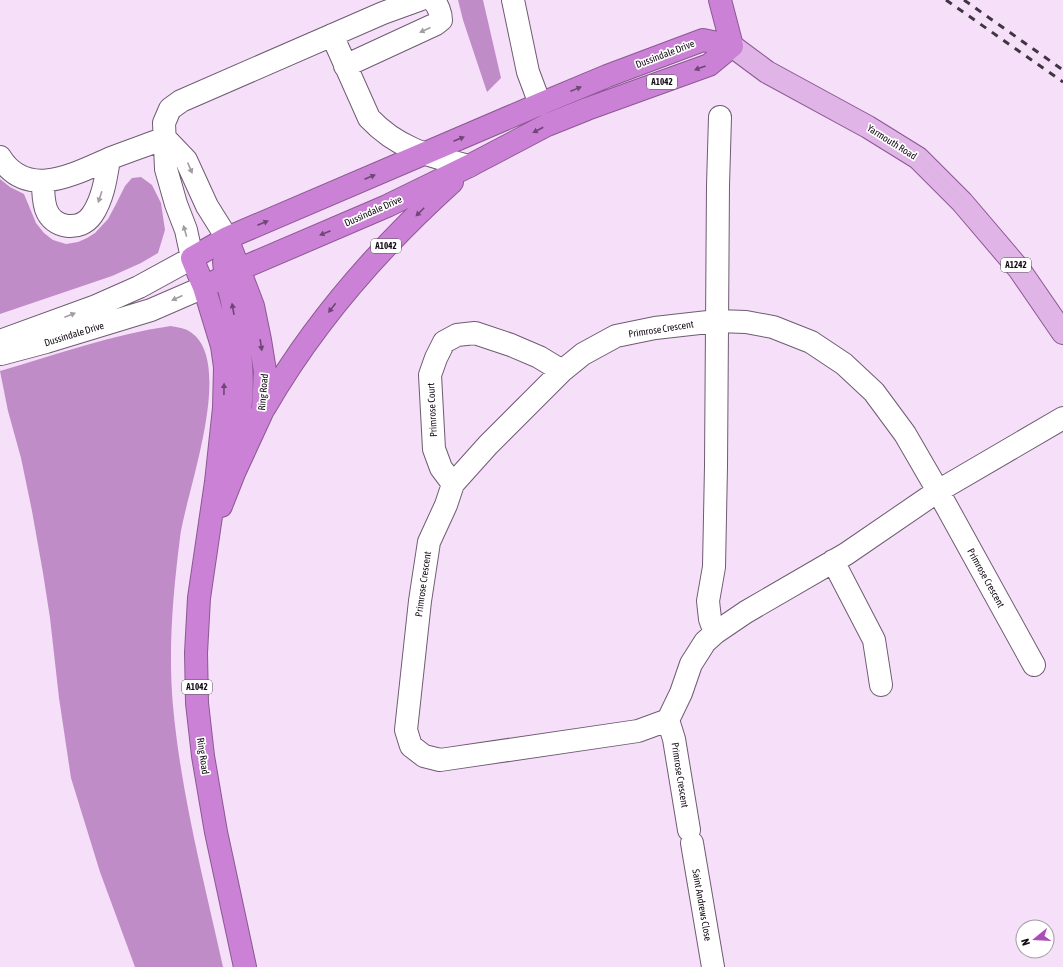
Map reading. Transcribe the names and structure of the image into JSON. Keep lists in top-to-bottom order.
{
  "streets": {
    "highway": ["Dussindale Drive", "A1042", "Ring Road"],
    "main road": ["Yarmouth Road", "A1242"],
    "street": ["Primrose Crescent", "Primrose Court", "Saint Andrews Close"]
  },
  "crossings": [
    ["Dussindale Drive", "A1042"],
    ["Dussindale Drive", "Yarmouth Road"],
    ["Dussindale Drive", "Ring Road"],
    ["A1042", "Ring Road"],
    ["Primrose Crescent", "Primrose Court"],
    ["Primrose Crescent", "Saint Andrews Close"]
  ],
  "north": "left"
}
